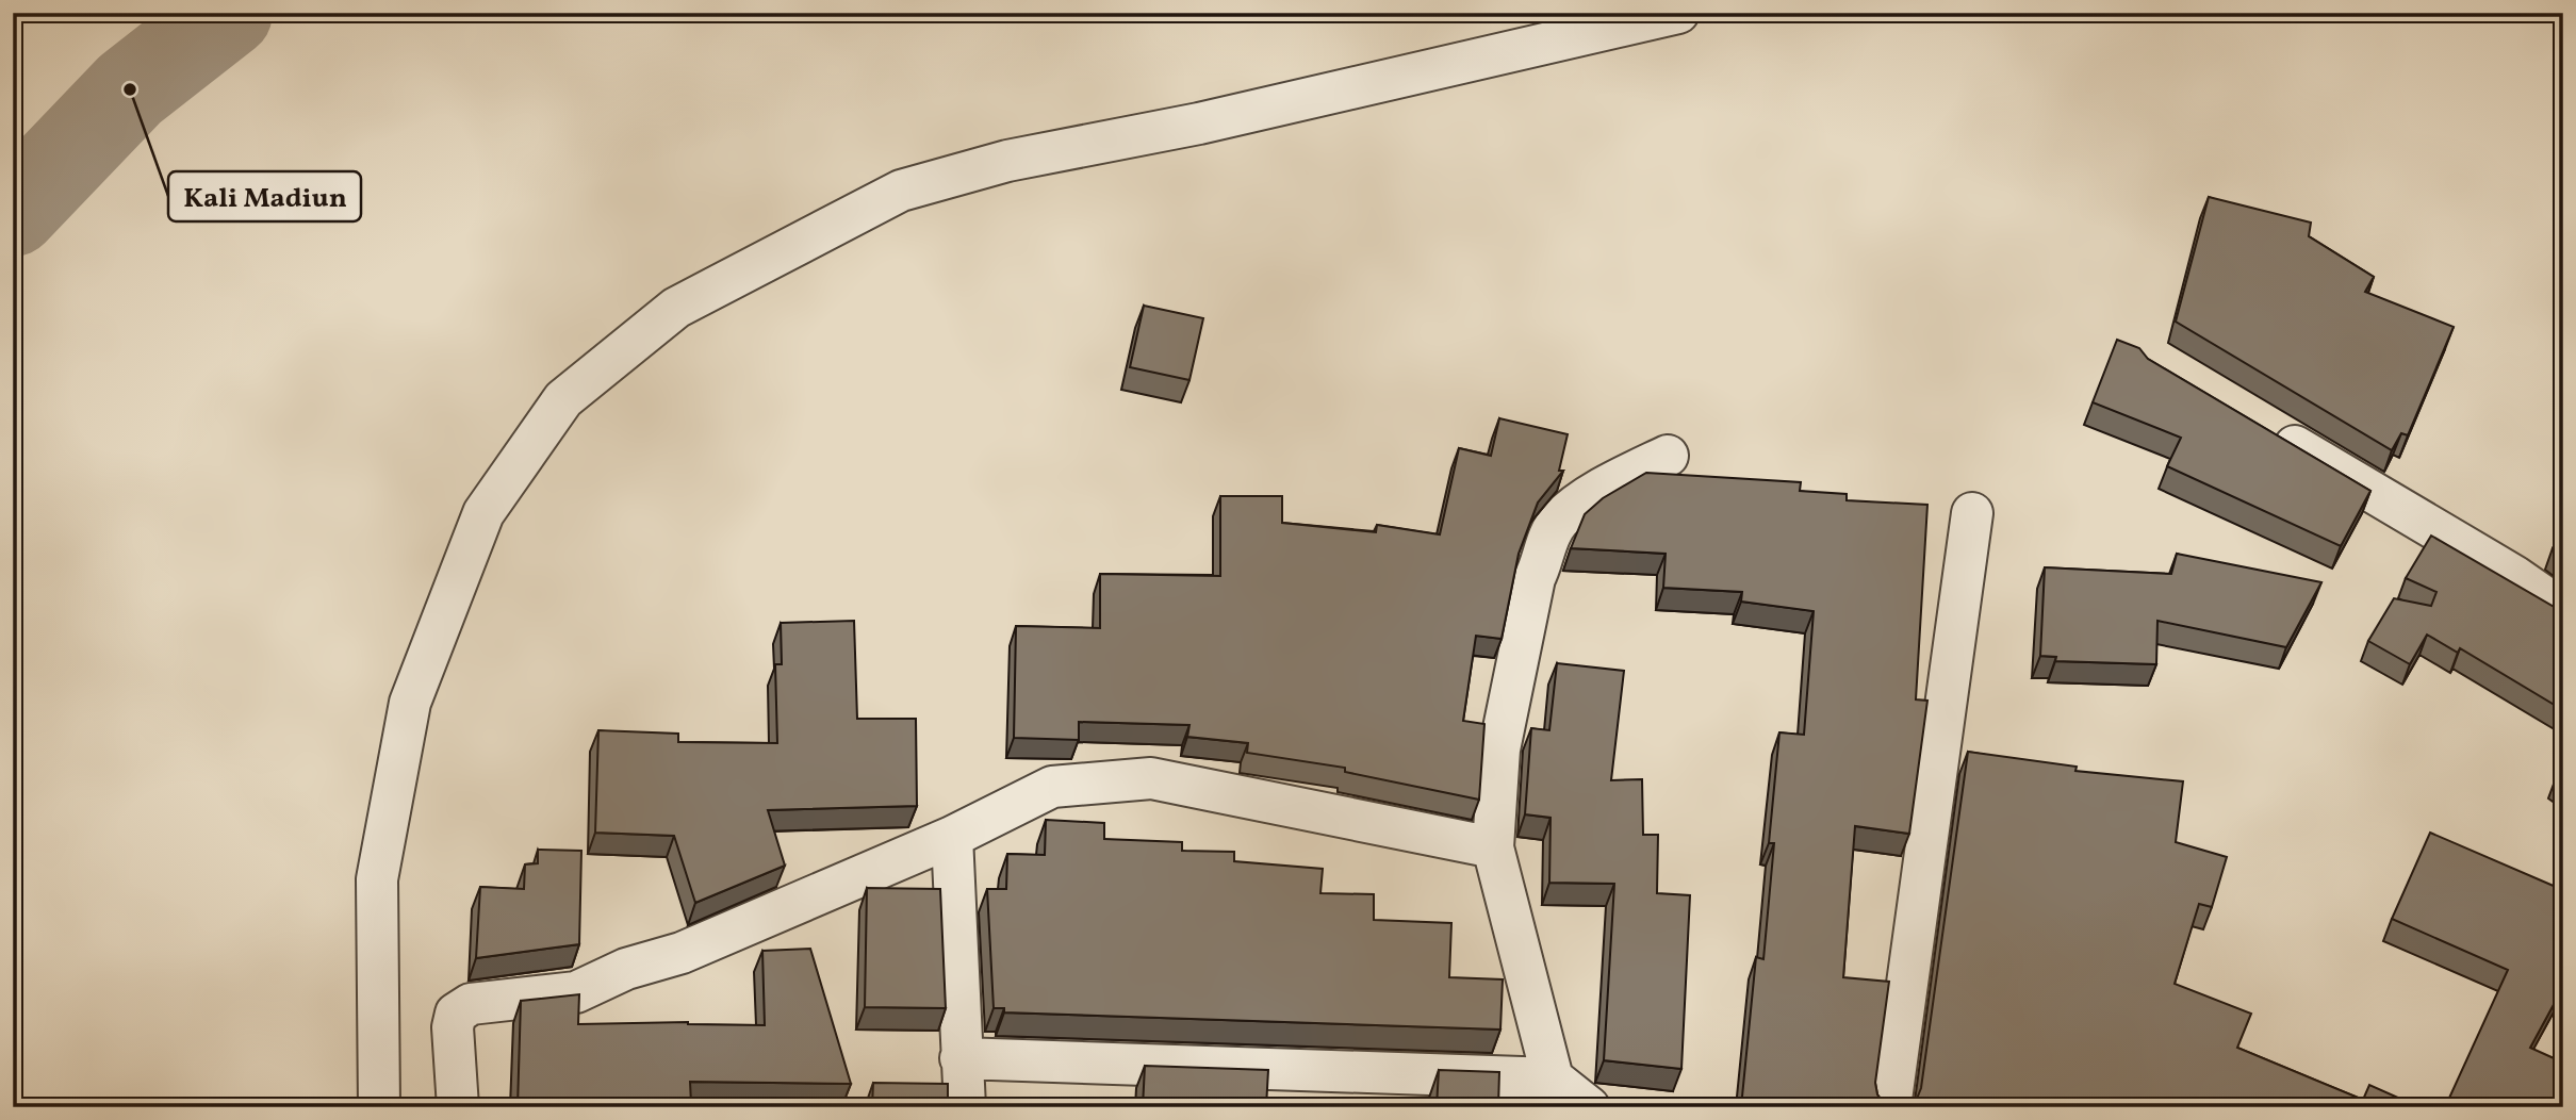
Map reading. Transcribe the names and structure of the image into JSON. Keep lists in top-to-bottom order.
{
  "places": ["Kali Madiun"]
}
